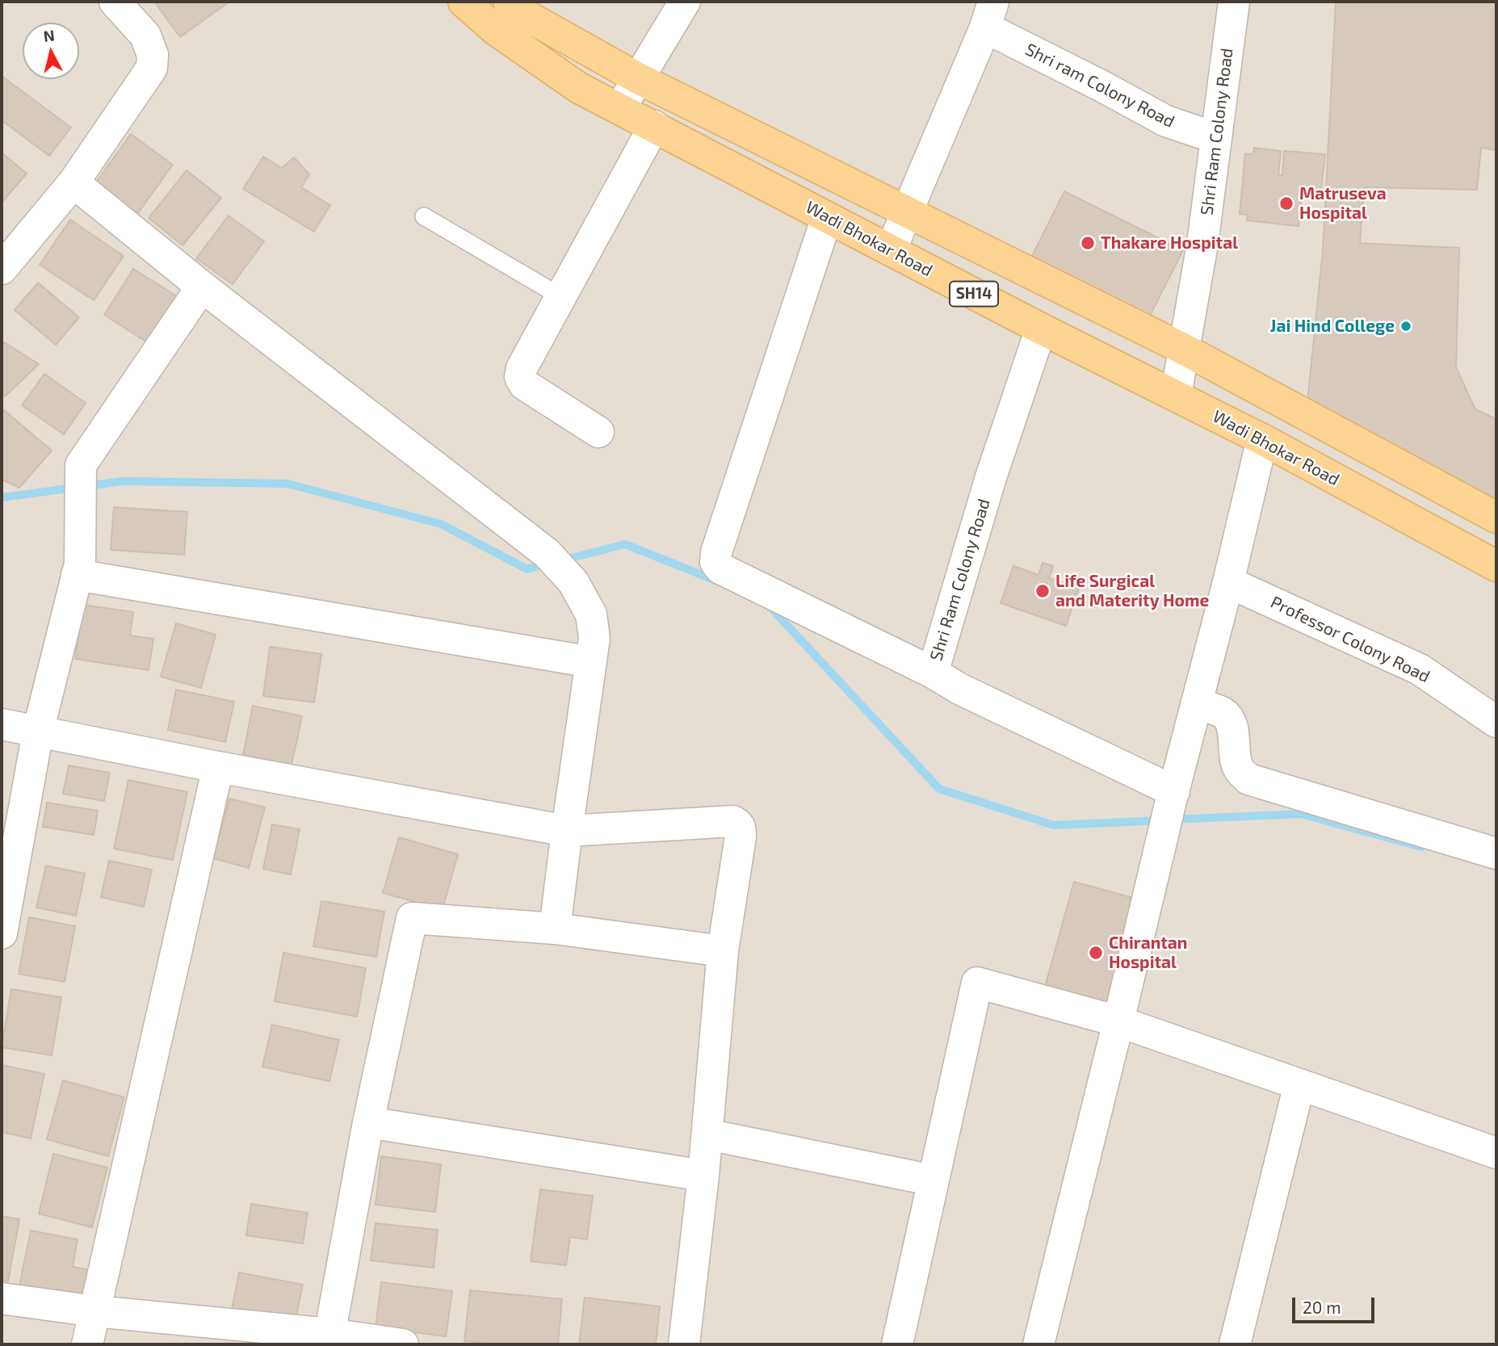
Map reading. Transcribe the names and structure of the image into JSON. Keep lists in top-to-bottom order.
{
  "streets": {
    "main road": ["Wadi Bhokar Road", "SH14"],
    "street": ["Shri ram Colony Road", "Shri Ram Colony Road", "Professor Colony Road"]
  },
  "crossings": [
    ["Shri ram Colony Road", "Shri Ram Colony Road"],
    ["Shri Ram Colony Road", "Wadi Bhokar Road"],
    ["Shri Ram Colony Road", "SH14"]
  ],
  "places": [
    "Matruseva Hospital",
    "Thakare Hospital",
    "Jai Hind College",
    "Life Surgical and Materity Home",
    "Chirantan Hospital"
  ],
  "scale_bar": "20 m",
  "north": "top"
}
